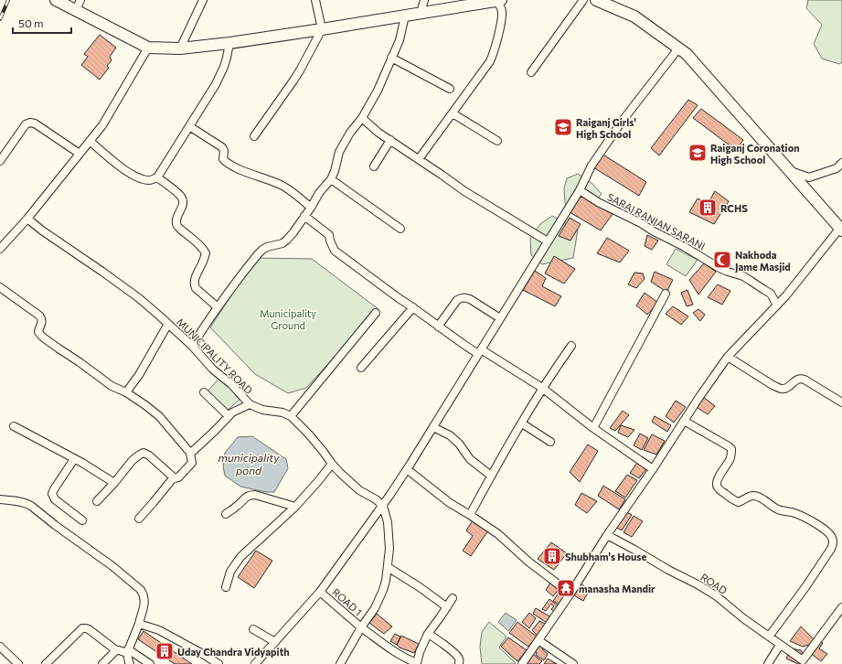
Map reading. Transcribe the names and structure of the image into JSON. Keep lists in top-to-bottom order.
{
  "streets": {
    "street": [
      "SARAJ RANJAN SARANI",
      "MUNICIPALITY ROAD",
      "ROAD",
      "ROAD 1"
    ]
  },
  "water": ["municipality pond"],
  "parks": ["Municipality Ground"],
  "places": {
    "school or university": ["Raiganj Girls' High School", "Raiganj Coronation High School"],
    "building": ["RCHS", "Shubham's House", "Uday Chandra Vidyapith"],
    "mosque": ["Nakhoda Jame Masjid"],
    "temple": ["manasha Mandir"]
  },
  "scale_bar": "50 m"
}
